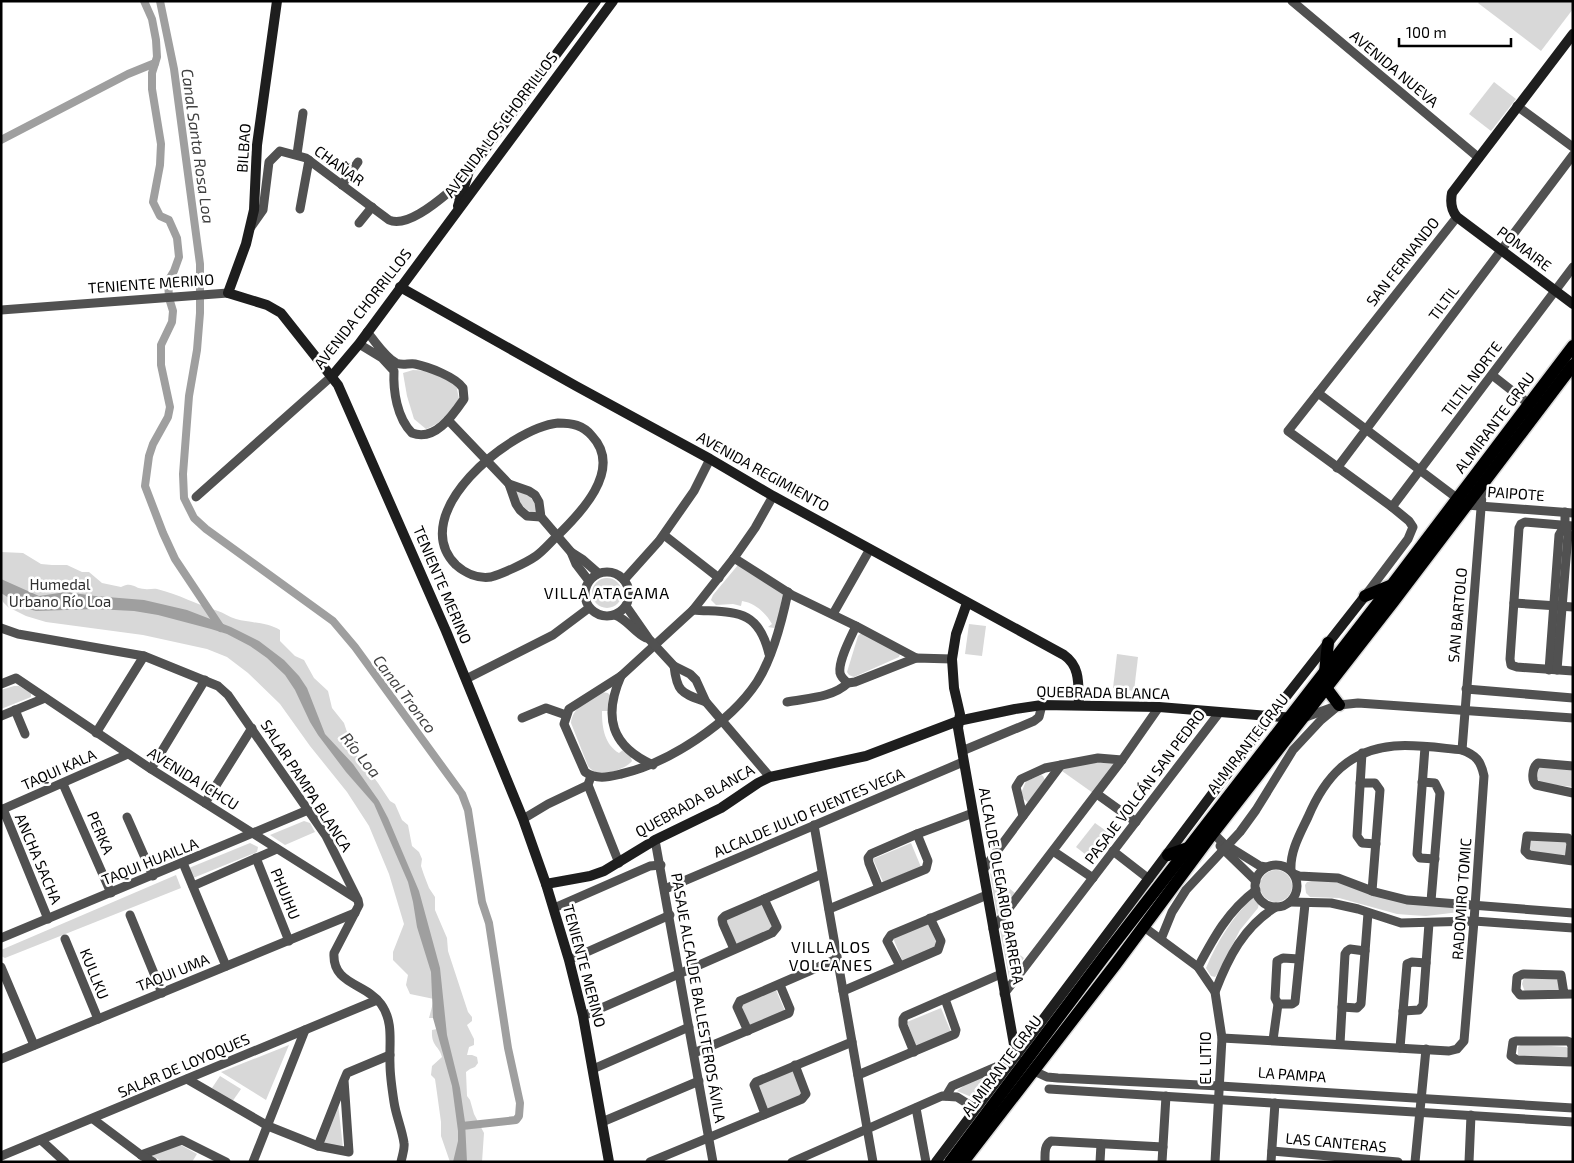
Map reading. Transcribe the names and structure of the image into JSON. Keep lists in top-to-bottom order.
{
  "streets": {
    "main road": ["ALMIRANTE GRAU"],
    "street": [
      "AVENIDA NUEVA",
      "AVENIDA LOS CHORRILLOS",
      "BILBAO",
      "CHAÑAR",
      "POMAIRE",
      "SAN FERNANDO",
      "TENIENTE MERINO",
      "TILTIL",
      "AVENIDA CHORRILLOS",
      "TILTIL NORTE",
      "AVENIDA REGIMIENTO",
      "PAIPOTE",
      "SAN BARTOLO",
      "QUEBRADA BLANCA",
      "TAQUI KALA",
      "AVENIDA ICHCU",
      "SALAR PAMPA BLANCA",
      "PASAJE VOLCÁN SAN PEDRO",
      "ALCALDE JULIO FUENTES VEGA",
      "PERKA",
      "ANCHA SACHA",
      "TAQUI HUAILLA",
      "ALCALDE OLEGARIO BARRERA",
      "PHUJHU",
      "RADOMIRO TOMIC",
      "TAQUI UMA",
      "KULLKU",
      "PASAJE ALCALDE BALLESTEROS ÁVILA",
      "EL LITIO",
      "SALAR DE LOYOQUES",
      "LA PAMPA",
      "LAS CANTERAS"
    ]
  },
  "crossings": [
    ["AVENIDA NUEVA", "SAN FERNANDO"],
    ["AVENIDA LOS CHORRILLOS", "CHAÑAR"],
    ["AVENIDA LOS CHORRILLOS", "AVENIDA CHORRILLOS"],
    ["BILBAO", "CHAÑAR"],
    ["BILBAO", "TENIENTE MERINO"],
    ["POMAIRE", "SAN FERNANDO"],
    ["POMAIRE", "TILTIL"],
    ["POMAIRE", "TILTIL NORTE"],
    ["SAN FERNANDO", "TILTIL"],
    ["TENIENTE MERINO", "AVENIDA CHORRILLOS"],
    ["TENIENTE MERINO", "QUEBRADA BLANCA"],
    ["AVENIDA CHORRILLOS", "AVENIDA REGIMIENTO"],
    ["TILTIL NORTE", "ALMIRANTE GRAU"],
    ["ALMIRANTE GRAU", "PAIPOTE"],
    ["ALMIRANTE GRAU", "SAN BARTOLO"],
    ["ALMIRANTE GRAU", "QUEBRADA BLANCA"],
    ["ALMIRANTE GRAU", "ALCALDE OLEGARIO BARRERA"],
    ["ALMIRANTE GRAU", "EL LITIO"],
    ["ALMIRANTE GRAU", "LA PAMPA"],
    ["AVENIDA REGIMIENTO", "QUEBRADA BLANCA"],
    ["AVENIDA REGIMIENTO", "ALCALDE OLEGARIO BARRERA"],
    ["PAIPOTE", "SAN BARTOLO"],
    ["SAN BARTOLO", "QUEBRADA BLANCA"],
    ["SAN BARTOLO", "RADOMIRO TOMIC"],
    ["QUEBRADA BLANCA", "PASAJE VOLCÁN SAN PEDRO"],
    ["QUEBRADA BLANCA", "ALCALDE JULIO FUENTES VEGA"],
    ["QUEBRADA BLANCA", "ALCALDE OLEGARIO BARRERA"],
    ["QUEBRADA BLANCA", "PASAJE ALCALDE BALLESTEROS ÁVILA"],
    ["TAQUI KALA", "AVENIDA ICHCU"],
    ["TAQUI KALA", "PERKA"],
    ["TAQUI KALA", "ANCHA SACHA"],
    ["AVENIDA ICHCU", "SALAR PAMPA BLANCA"],
    ["AVENIDA ICHCU", "TAQUI HUAILLA"],
    ["SALAR PAMPA BLANCA", "TAQUI HUAILLA"],
    ["PASAJE VOLCÁN SAN PEDRO", "ALCALDE OLEGARIO BARRERA"],
    ["ALCALDE JULIO FUENTES VEGA", "ALCALDE OLEGARIO BARRERA"],
    ["ALCALDE JULIO FUENTES VEGA", "PASAJE ALCALDE BALLESTEROS ÁVILA"],
    ["PERKA", "TAQUI HUAILLA"],
    ["ANCHA SACHA", "TAQUI HUAILLA"],
    ["ALCALDE OLEGARIO BARRERA", "LA PAMPA"],
    ["PHUJHU", "TAQUI UMA"],
    ["RADOMIRO TOMIC", "EL LITIO"],
    ["TAQUI UMA", "KULLKU"],
    ["EL LITIO", "LA PAMPA"]
  ],
  "districts": ["VILLA ATACAMA", "VILLA LOS VOLCANES"],
  "water": ["Canal Santa Rosa Loa", "Canal Tronco", "Río Loa"],
  "parks": ["Humedal Urbano Río Loa"],
  "scale_bar": "100 m"
}
